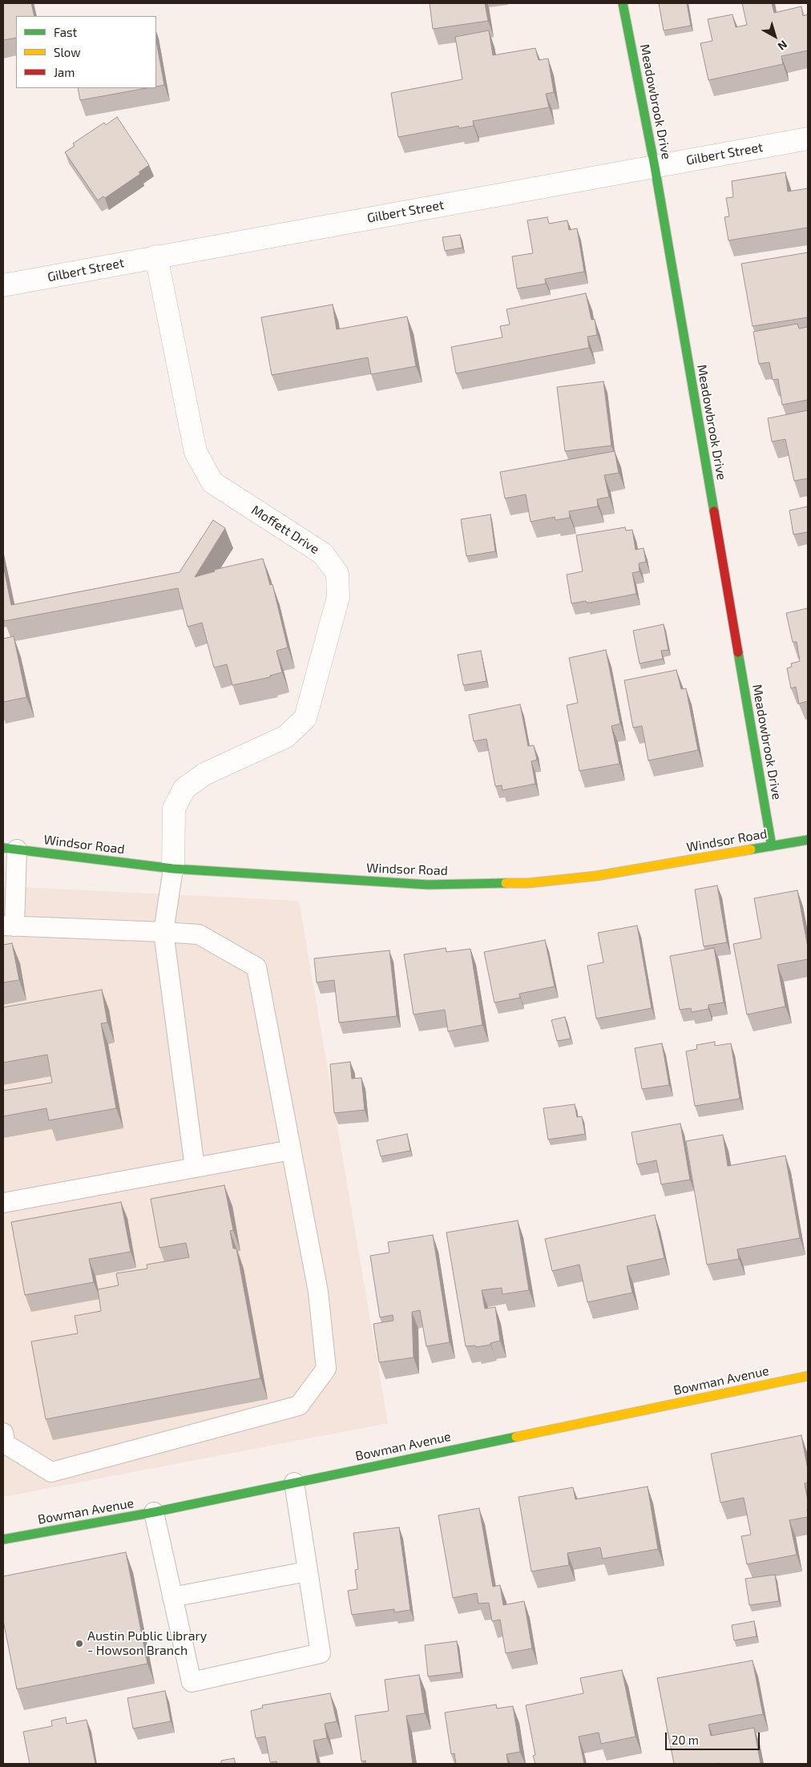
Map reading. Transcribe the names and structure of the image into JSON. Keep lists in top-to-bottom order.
{
  "streets": {
    "street": [
      "Meadowbrook Drive",
      "Gilbert Street",
      "Moffett Drive",
      "Windsor Road",
      "Bowman Avenue"
    ]
  },
  "crossings": [
    ["Meadowbrook Drive", "Gilbert Street"],
    ["Meadowbrook Drive", "Windsor Road"],
    ["Gilbert Street", "Moffett Drive"],
    ["Moffett Drive", "Windsor Road"]
  ],
  "places": ["Austin Public Library - Howson Branch"],
  "legend": ["Fast", "Slow", "Jam"],
  "scale_bar": "20 m",
  "north": "bottom right"
}
